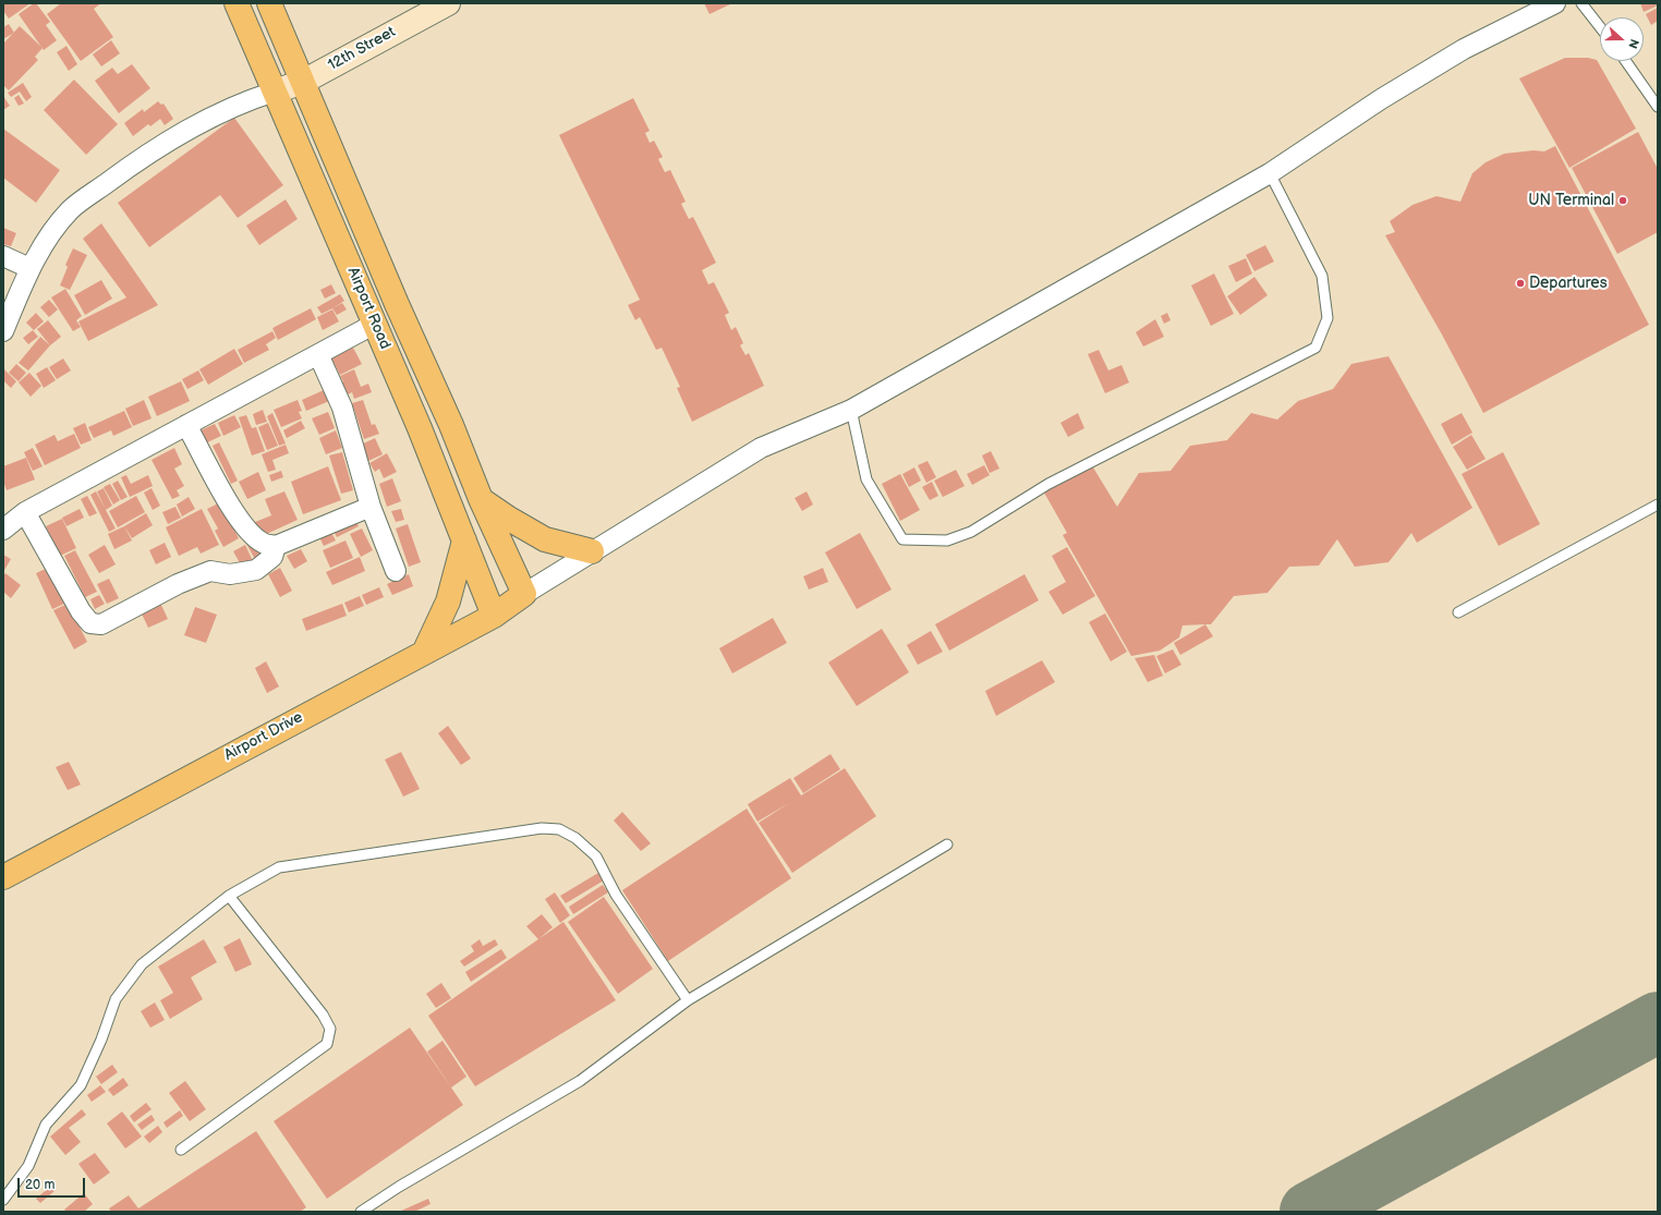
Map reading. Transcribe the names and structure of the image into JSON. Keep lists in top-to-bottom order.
{
  "streets": {
    "main road": ["Airport Road", "Airport Drive"],
    "street": ["12th Street"]
  },
  "crossings": [
    ["12th Street", "Airport Road"],
    ["Airport Road", "Airport Drive"]
  ],
  "places": ["UN Terminal", "Departures"],
  "scale_bar": "20 m",
  "north": "right"
}
